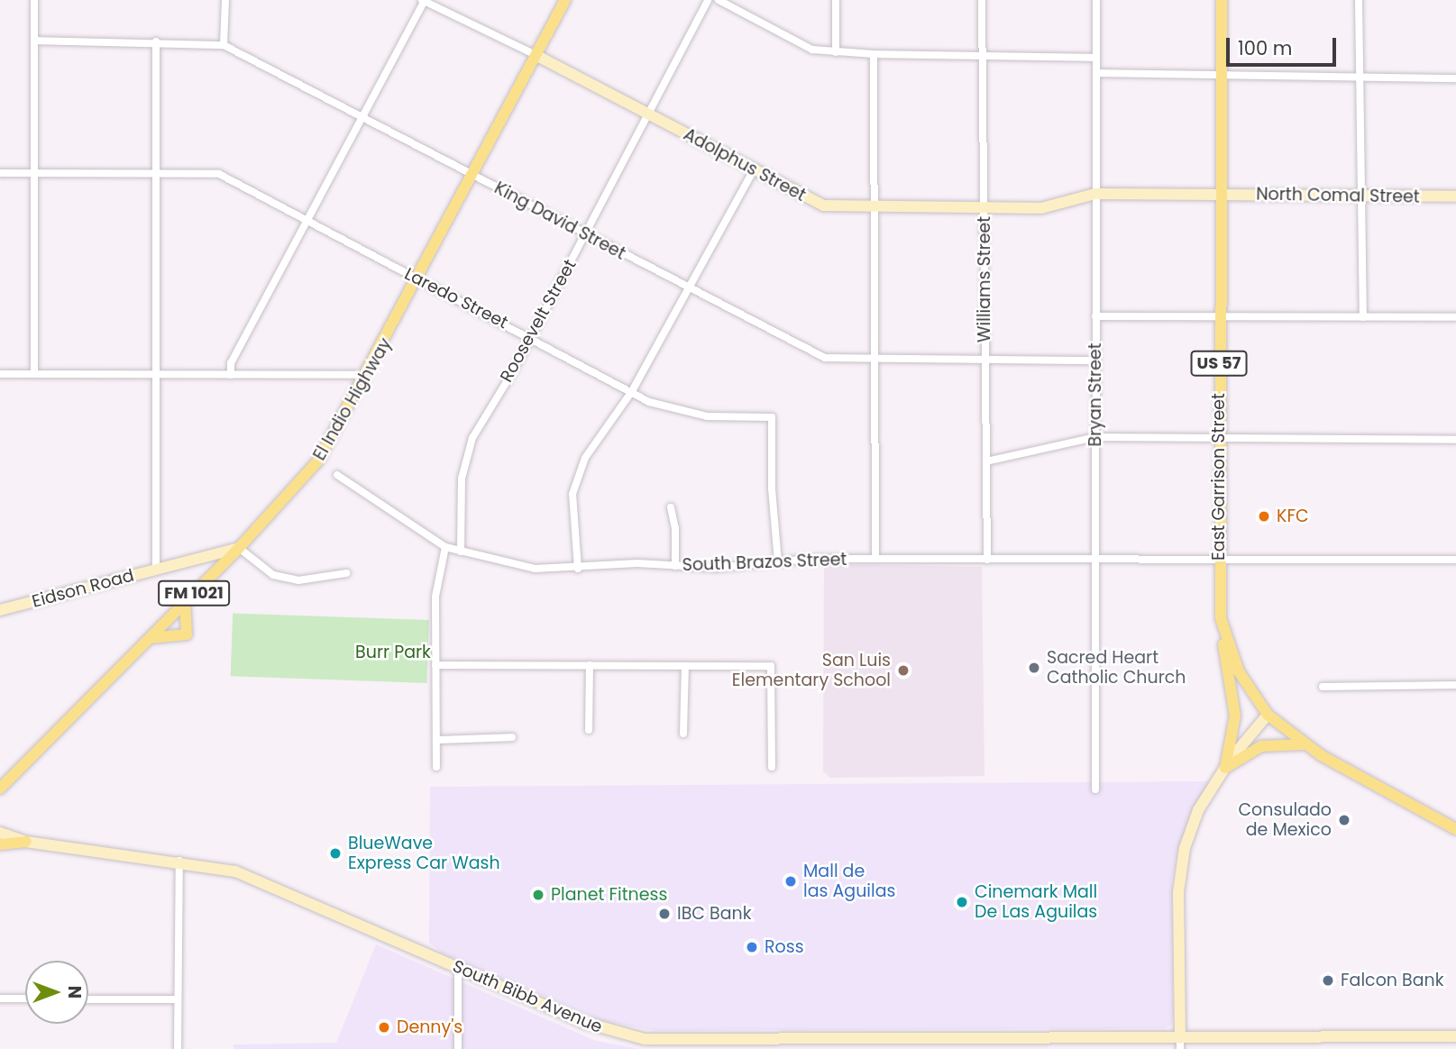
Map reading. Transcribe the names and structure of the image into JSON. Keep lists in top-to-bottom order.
{
  "streets": {
    "main road": [
      "US 57",
      "El Indio Highway",
      "East Garrison Street",
      "FM 1021"
    ],
    "street": [
      "Adolphus Street",
      "North Comal Street",
      "King David Street",
      "Williams Street",
      "Laredo Street",
      "Roosevelt Street",
      "Bryan Street",
      "South Brazos Street",
      "Eidson Road",
      "South Bibb Avenue"
    ]
  },
  "crossings": [
    ["Adolphus Street", "North Comal Street"],
    ["Adolphus Street", "Williams Street"],
    ["Adolphus Street", "Roosevelt Street"],
    ["Adolphus Street", "Bryan Street"],
    ["Adolphus Street", "El Indio Highway"],
    ["North Comal Street", "Bryan Street"],
    ["North Comal Street", "East Garrison Street"],
    ["King David Street", "Williams Street"],
    ["King David Street", "Roosevelt Street"],
    ["King David Street", "Bryan Street"],
    ["King David Street", "El Indio Highway"],
    ["Williams Street", "South Brazos Street"],
    ["Laredo Street", "Roosevelt Street"],
    ["Laredo Street", "El Indio Highway"],
    ["Laredo Street", "South Brazos Street"],
    ["Roosevelt Street", "South Brazos Street"],
    ["Bryan Street", "South Brazos Street"],
    ["El Indio Highway", "Eidson Road"],
    ["East Garrison Street", "South Brazos Street"]
  ],
  "parks": ["Burr Park"],
  "places": [
    "KFC",
    "Sacred Heart Catholic Church",
    "San Luis Elementary School",
    "Consulado de Mexico",
    "BlueWave Express Car Wash",
    "Mall de las Aguilas",
    "Planet Fitness",
    "Cinemark Mall De Las Aguilas",
    "IBC Bank",
    "Ross",
    "Falcon Bank",
    "Denny's"
  ],
  "scale_bar": "100 m",
  "north": "right"
}
